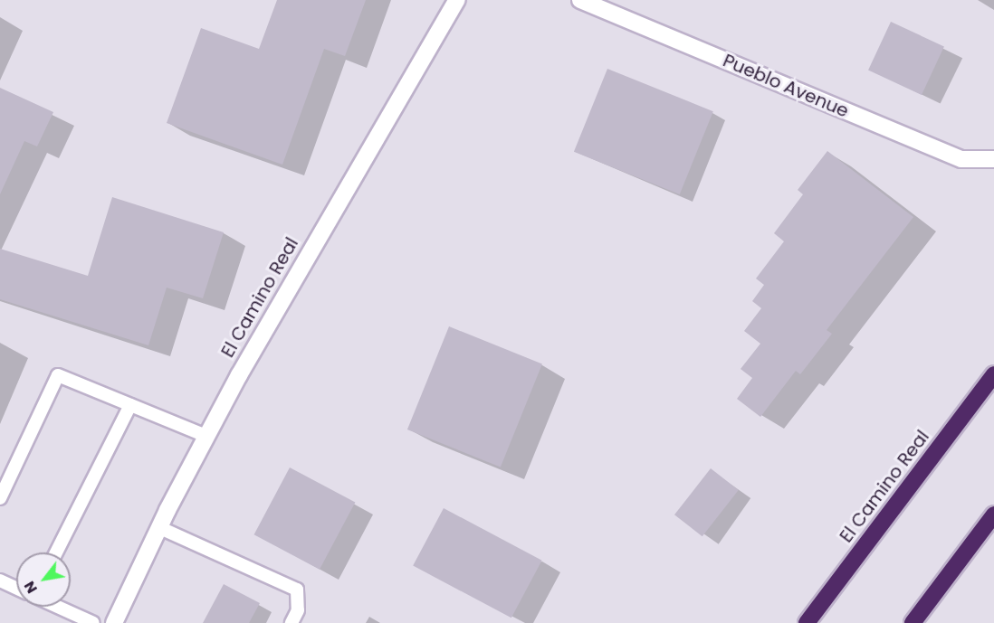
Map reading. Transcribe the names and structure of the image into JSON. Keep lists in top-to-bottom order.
{
  "streets": {
    "highway": ["El Camino Real"],
    "main road": ["Pueblo Avenue"]
  },
  "north": "bottom left"
}
